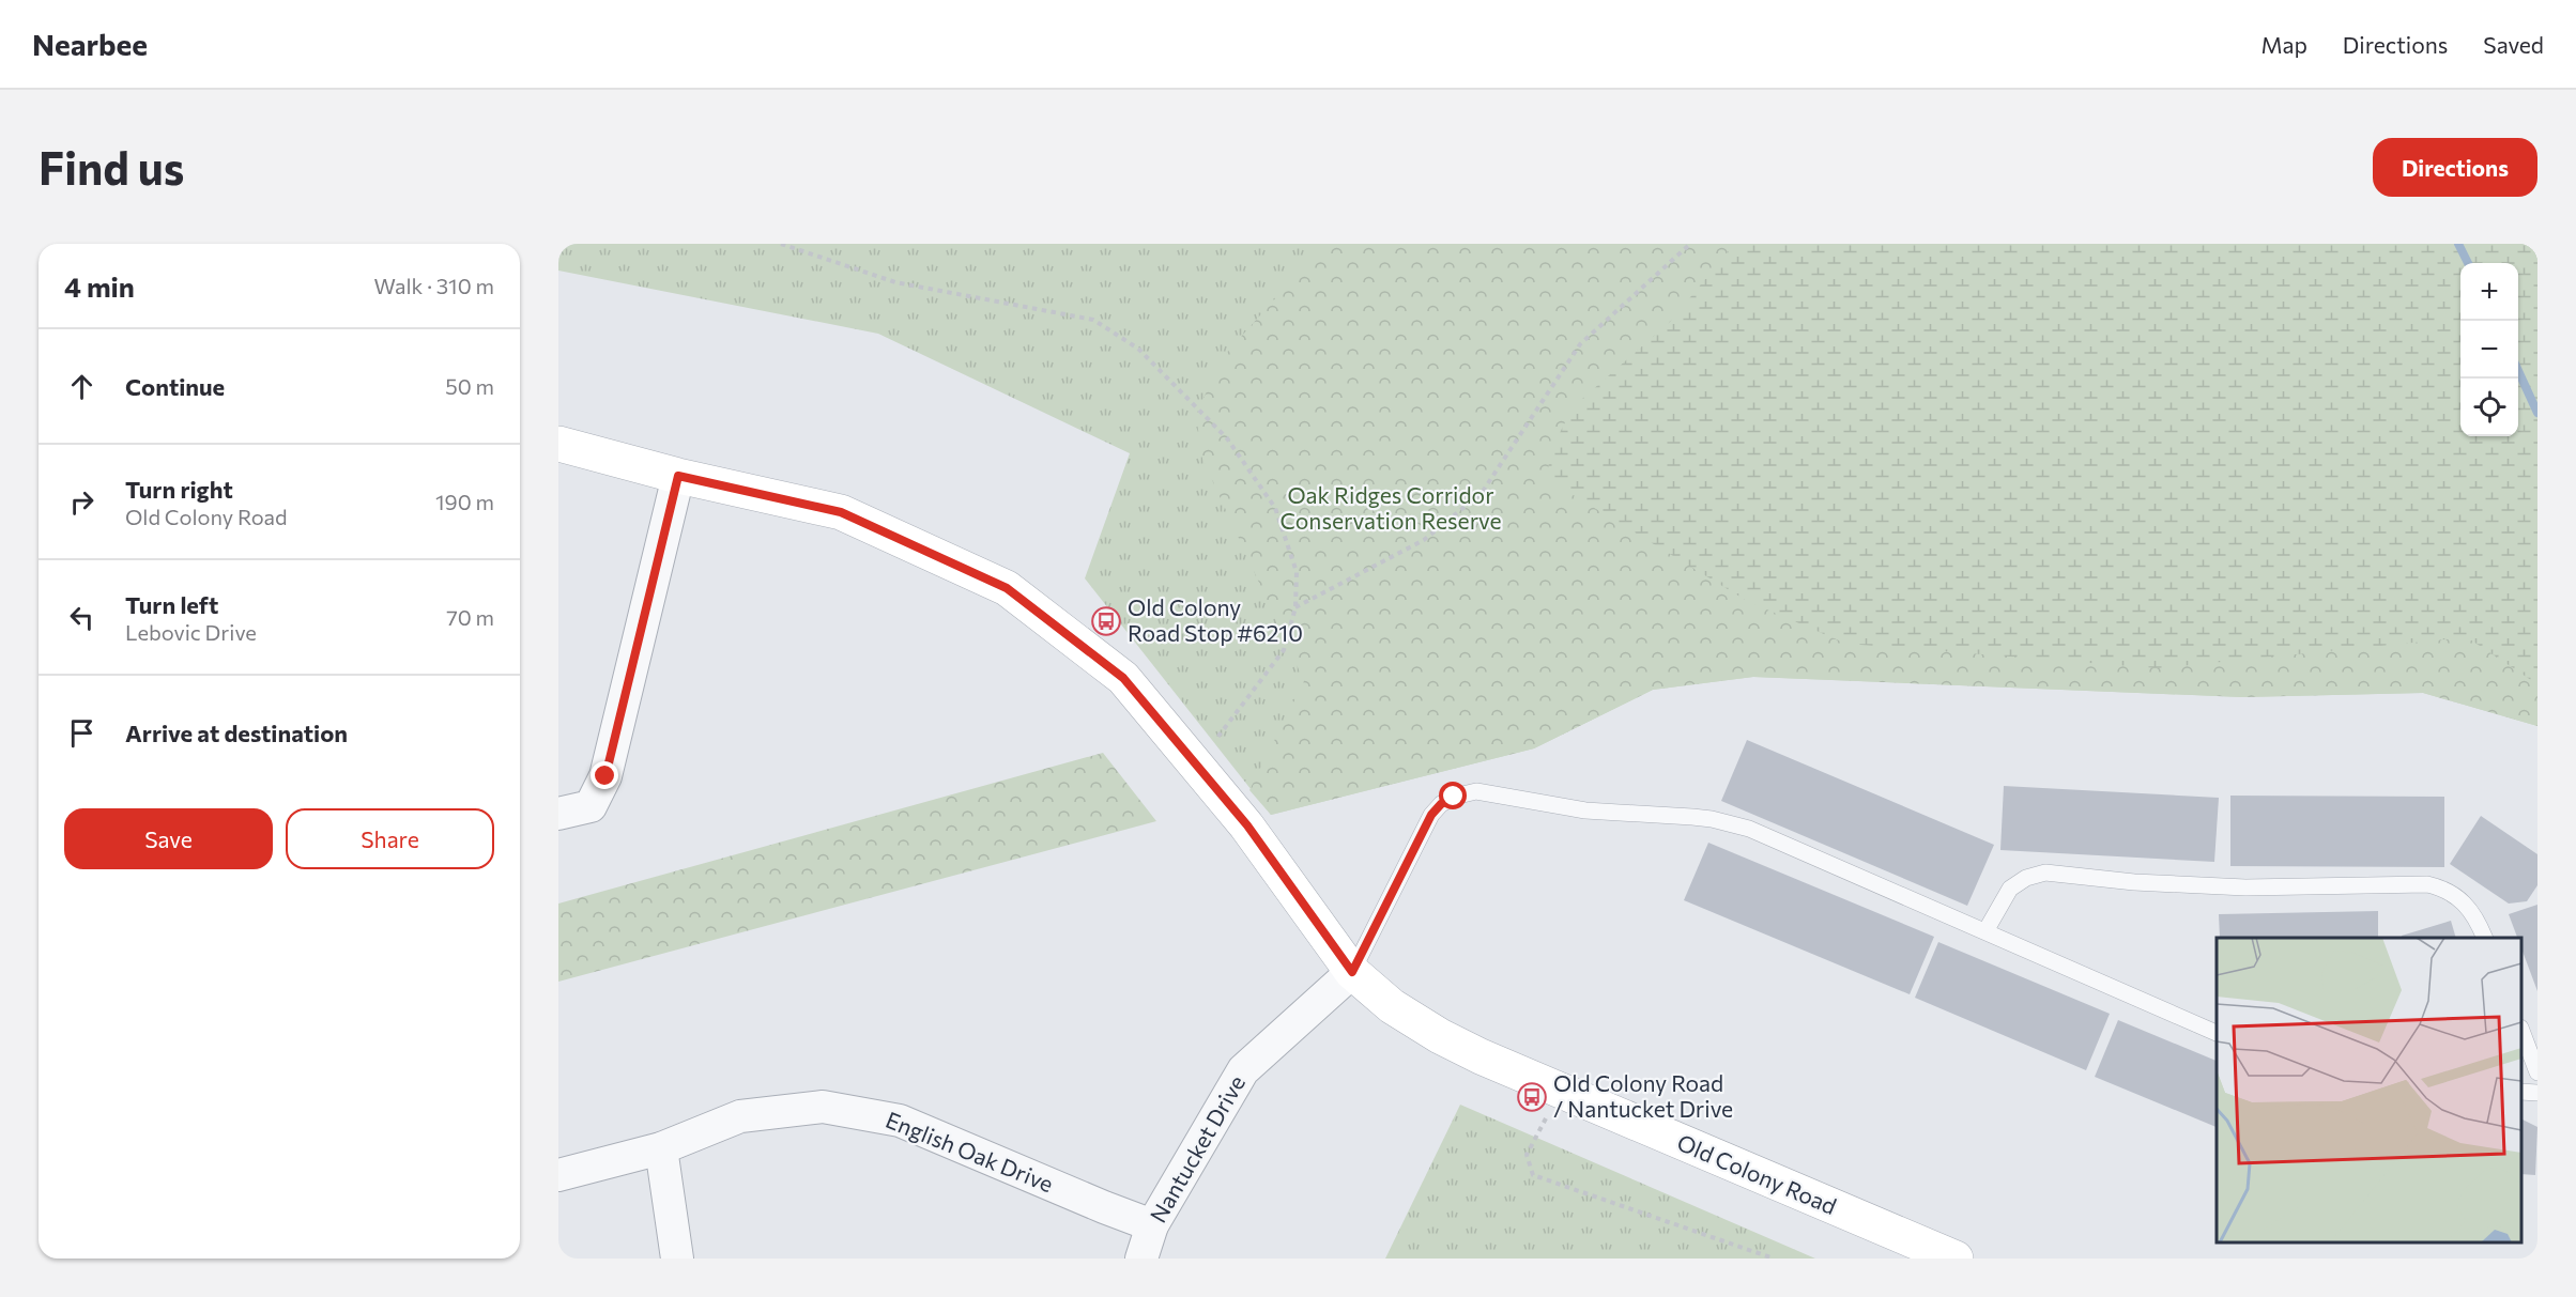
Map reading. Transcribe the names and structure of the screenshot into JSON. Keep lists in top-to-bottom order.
{
  "streets": {
    "street": ["Nantucket Drive", "English Oak Drive", "Old Colony Road"]
  },
  "crossings": [
    ["Nantucket Drive", "English Oak Drive"],
    ["Nantucket Drive", "Old Colony Road"]
  ],
  "parks": ["Oak Ridges Corridor Conservation Reserve"],
  "places": {
    "bus stop": ["Old Colony Road Stop #6210", "Old Colony Road / Nantucket Drive"]
  },
  "page": {
    "header": "Nearbee",
    "nav": ["Map", "Directions", "Saved"],
    "buttons": [
      "Directions",
      ["Save", "Share"]
    ],
    "title": "Find us",
    "heading": ["4 min", "Walk · 310 m"],
    "map_buttons": ["+", "−"],
    "list": [
      ["Continue", "50 m"],
      ["Turn right", "Old Colony Road", "190 m"],
      ["Turn left", "Lebovic Drive", "70 m"],
      "Arrive at destination"
    ]
  }
}
